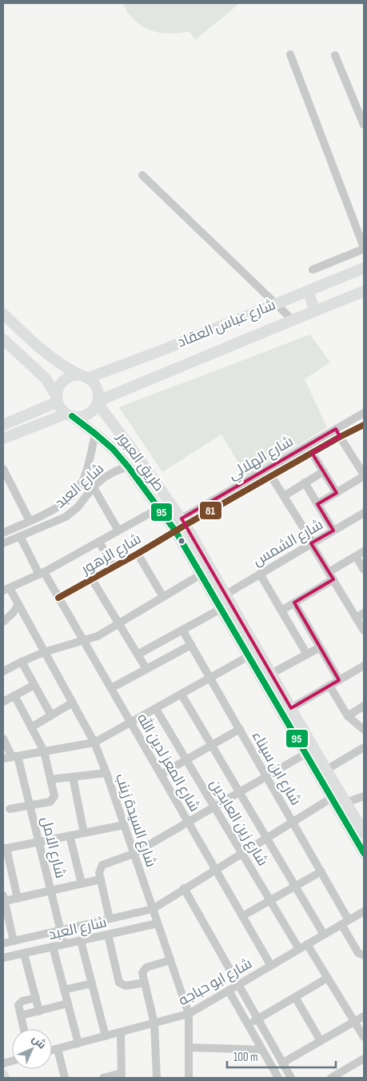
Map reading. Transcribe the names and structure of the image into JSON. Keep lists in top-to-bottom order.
{
  "streets": {
    "street": [
      "شارع عباس العقاد",
      "شارع الهلالي",
      "طريق العبور",
      "شارع العبد",
      "شارع الشمس",
      "شارع الزهور",
      "شارع المعز لدين الله",
      "شارع ابن سيناء",
      "شارع السيدة زينب",
      "شارع زين العابدين",
      "شارع الامل",
      "شارع ابو حباجه"
    ]
  },
  "crossings": [
    ["شارع عباس العقاد", "طريق العبور"],
    ["شارع الهلالي", "طريق العبور"],
    ["شارع الهلالي", "شارع الزهور"],
    ["طريق العبور", "شارع العبد"],
    ["طريق العبور", "شارع الشمس"],
    ["طريق العبور", "شارع الزهور"],
    ["شارع العبد", "شارع المعز لدين الله"],
    ["شارع العبد", "شارع السيدة زينب"],
    ["شارع العبد", "شارع الامل"],
    ["شارع الزهور", "شارع المعز لدين الله"],
    ["شارع المعز لدين الله", "شارع ابو حباجه"],
    ["شارع ابن سيناء", "شارع ابو حباجه"],
    ["شارع السيدة زينب", "شارع ابو حباجه"],
    ["شارع زين العابدين", "شارع ابو حباجه"]
  ],
  "lines": ["transit line 95", "transit line 81"],
  "scale_bar": "100 m",
  "north": "top right"
}
